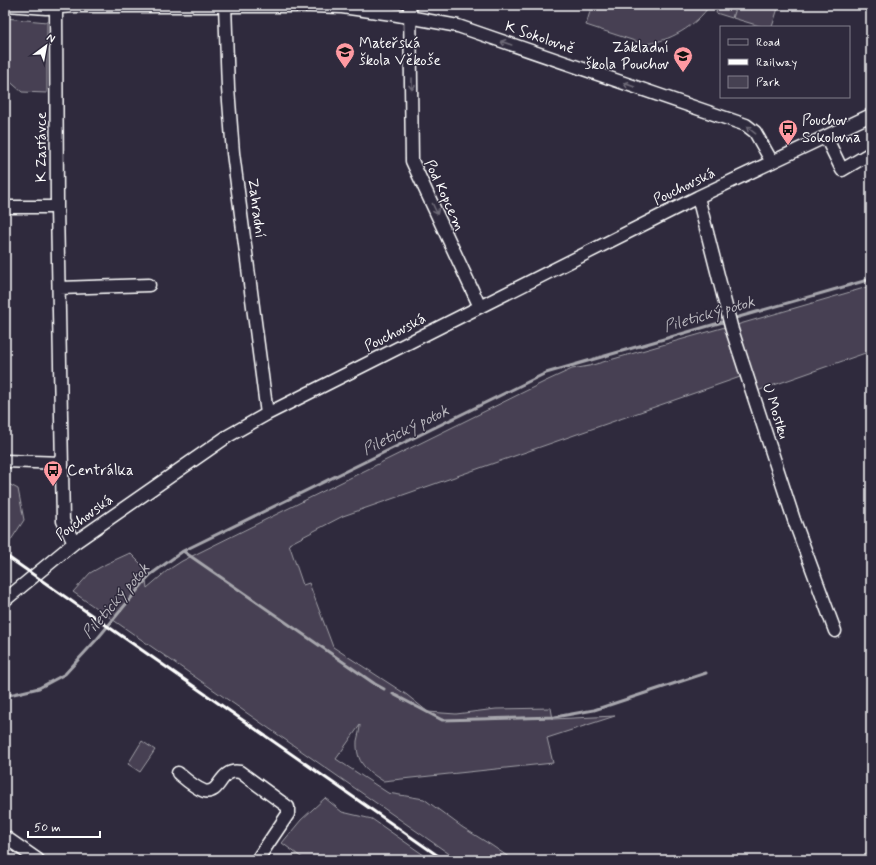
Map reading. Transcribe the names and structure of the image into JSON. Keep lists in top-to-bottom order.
{
  "streets": {
    "street": [
      "K Sokolovně",
      "K Zastávce",
      "Pouchovská",
      "Pod Kopcem",
      "Zahradní",
      "U Mostku"
    ]
  },
  "crossings": [
    ["K Sokolovně", "K Zastávce"],
    ["K Sokolovně", "Pouchovská"],
    ["K Sokolovně", "Pod Kopcem"],
    ["K Sokolovně", "Zahradní"],
    ["K Zastávce", "Pouchovská"],
    ["Pouchovská", "Pod Kopcem"],
    ["Pouchovská", "Zahradní"],
    ["Pouchovská", "U Mostku"]
  ],
  "one_way": ["K Sokolovně", "Pod Kopcem"],
  "water": ["Piletický potok"],
  "places": {
    "school or university": ["Mateřská škola Věkoše", "Základní škola Pouchov"],
    "bus stop": ["Pouchov Sokolovna", "Centrálka"]
  },
  "legend": ["Road", "Railway", "Park"],
  "scale_bar": "50 m",
  "north": "top right"
}
